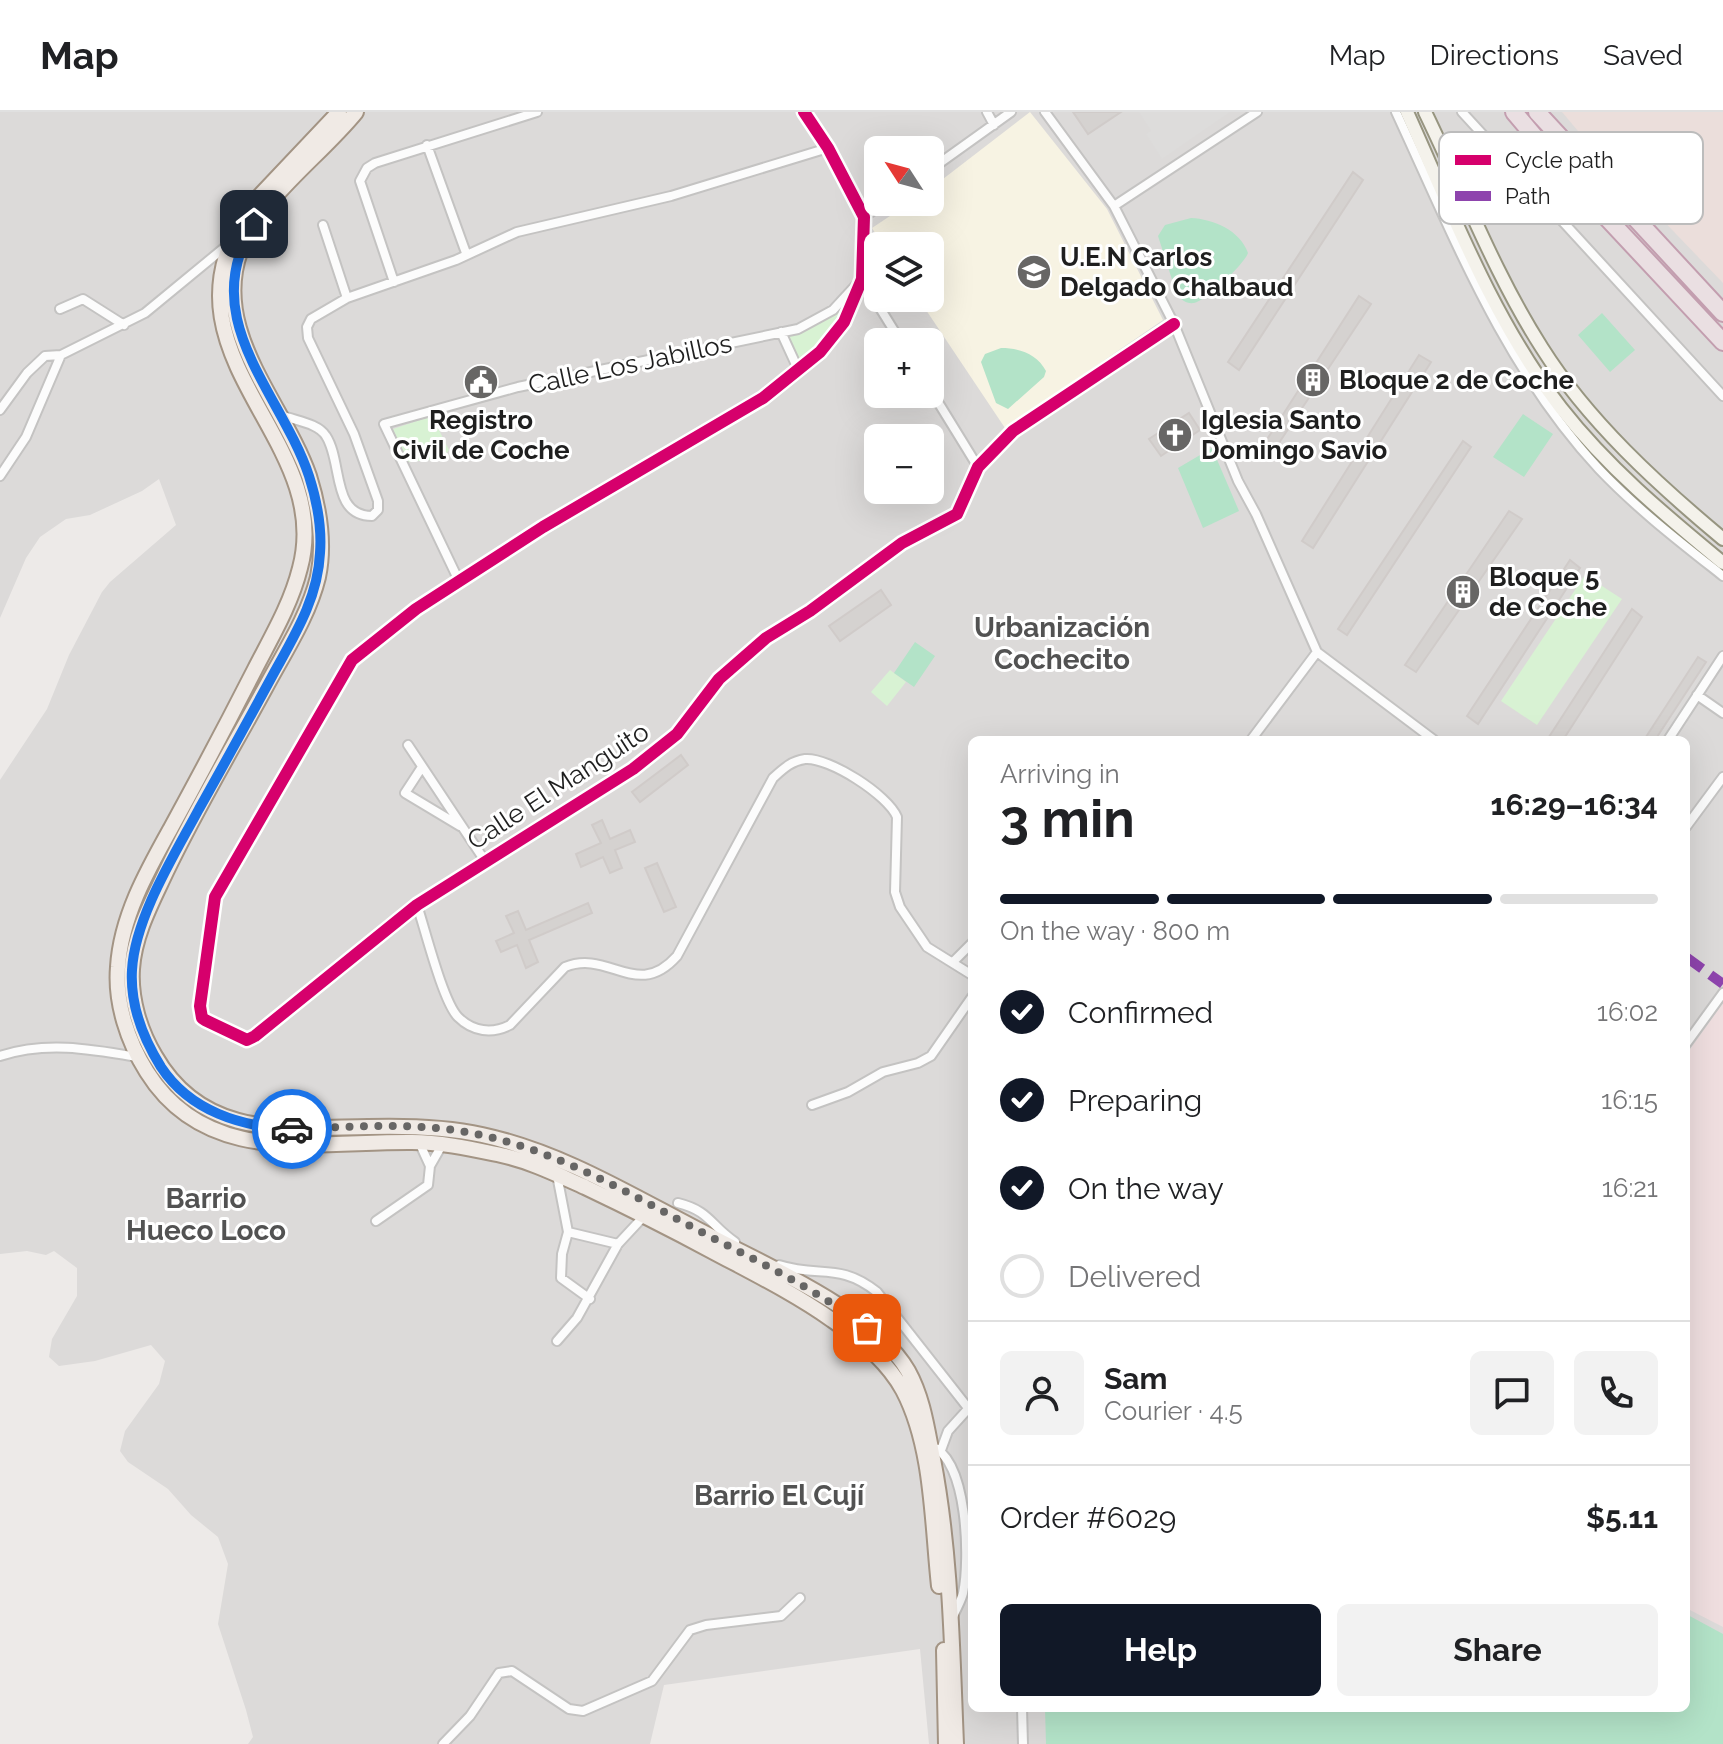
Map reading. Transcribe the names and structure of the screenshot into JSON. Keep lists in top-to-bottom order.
{
  "streets": {
    "street": ["Calle Los Jabillos", "Calle El Manguito"]
  },
  "crossings": [
    ["Calle Los Jabillos", "Calle El Manguito"]
  ],
  "districts": ["Urbanización Cochecito", "Barrio Hueco Loco", "Barrio El Cují"],
  "places": {
    "school or university": ["U.E.N Carlos Delgado Chalbaud"],
    "building": ["Bloque 2 de Coche", "Bloque 5 de Coche"],
    "public building": ["Registro Civil de Coche"],
    "church": ["Iglesia Santo Domingo Savio"]
  },
  "legend": ["Cycle path", "Path"],
  "north": "top left",
  "page": {
    "header": "Map",
    "nav": ["Map", "Directions", "Saved"],
    "map_buttons": ["+", "−"],
    "heading": ["3 min", "Arriving in", "16:29–16:34"],
    "panel": [
      "Sam",
      "Courier · 4.5",
      "Order #6029",
      "$5.11"
    ],
    "bar": "On the way · 800 m",
    "list": [
      ["Confirmed", "16:02"],
      ["Preparing", "16:15"],
      ["On the way", "16:21"],
      "Delivered"
    ],
    "buttons": ["Help", "Share"]
  }
}
